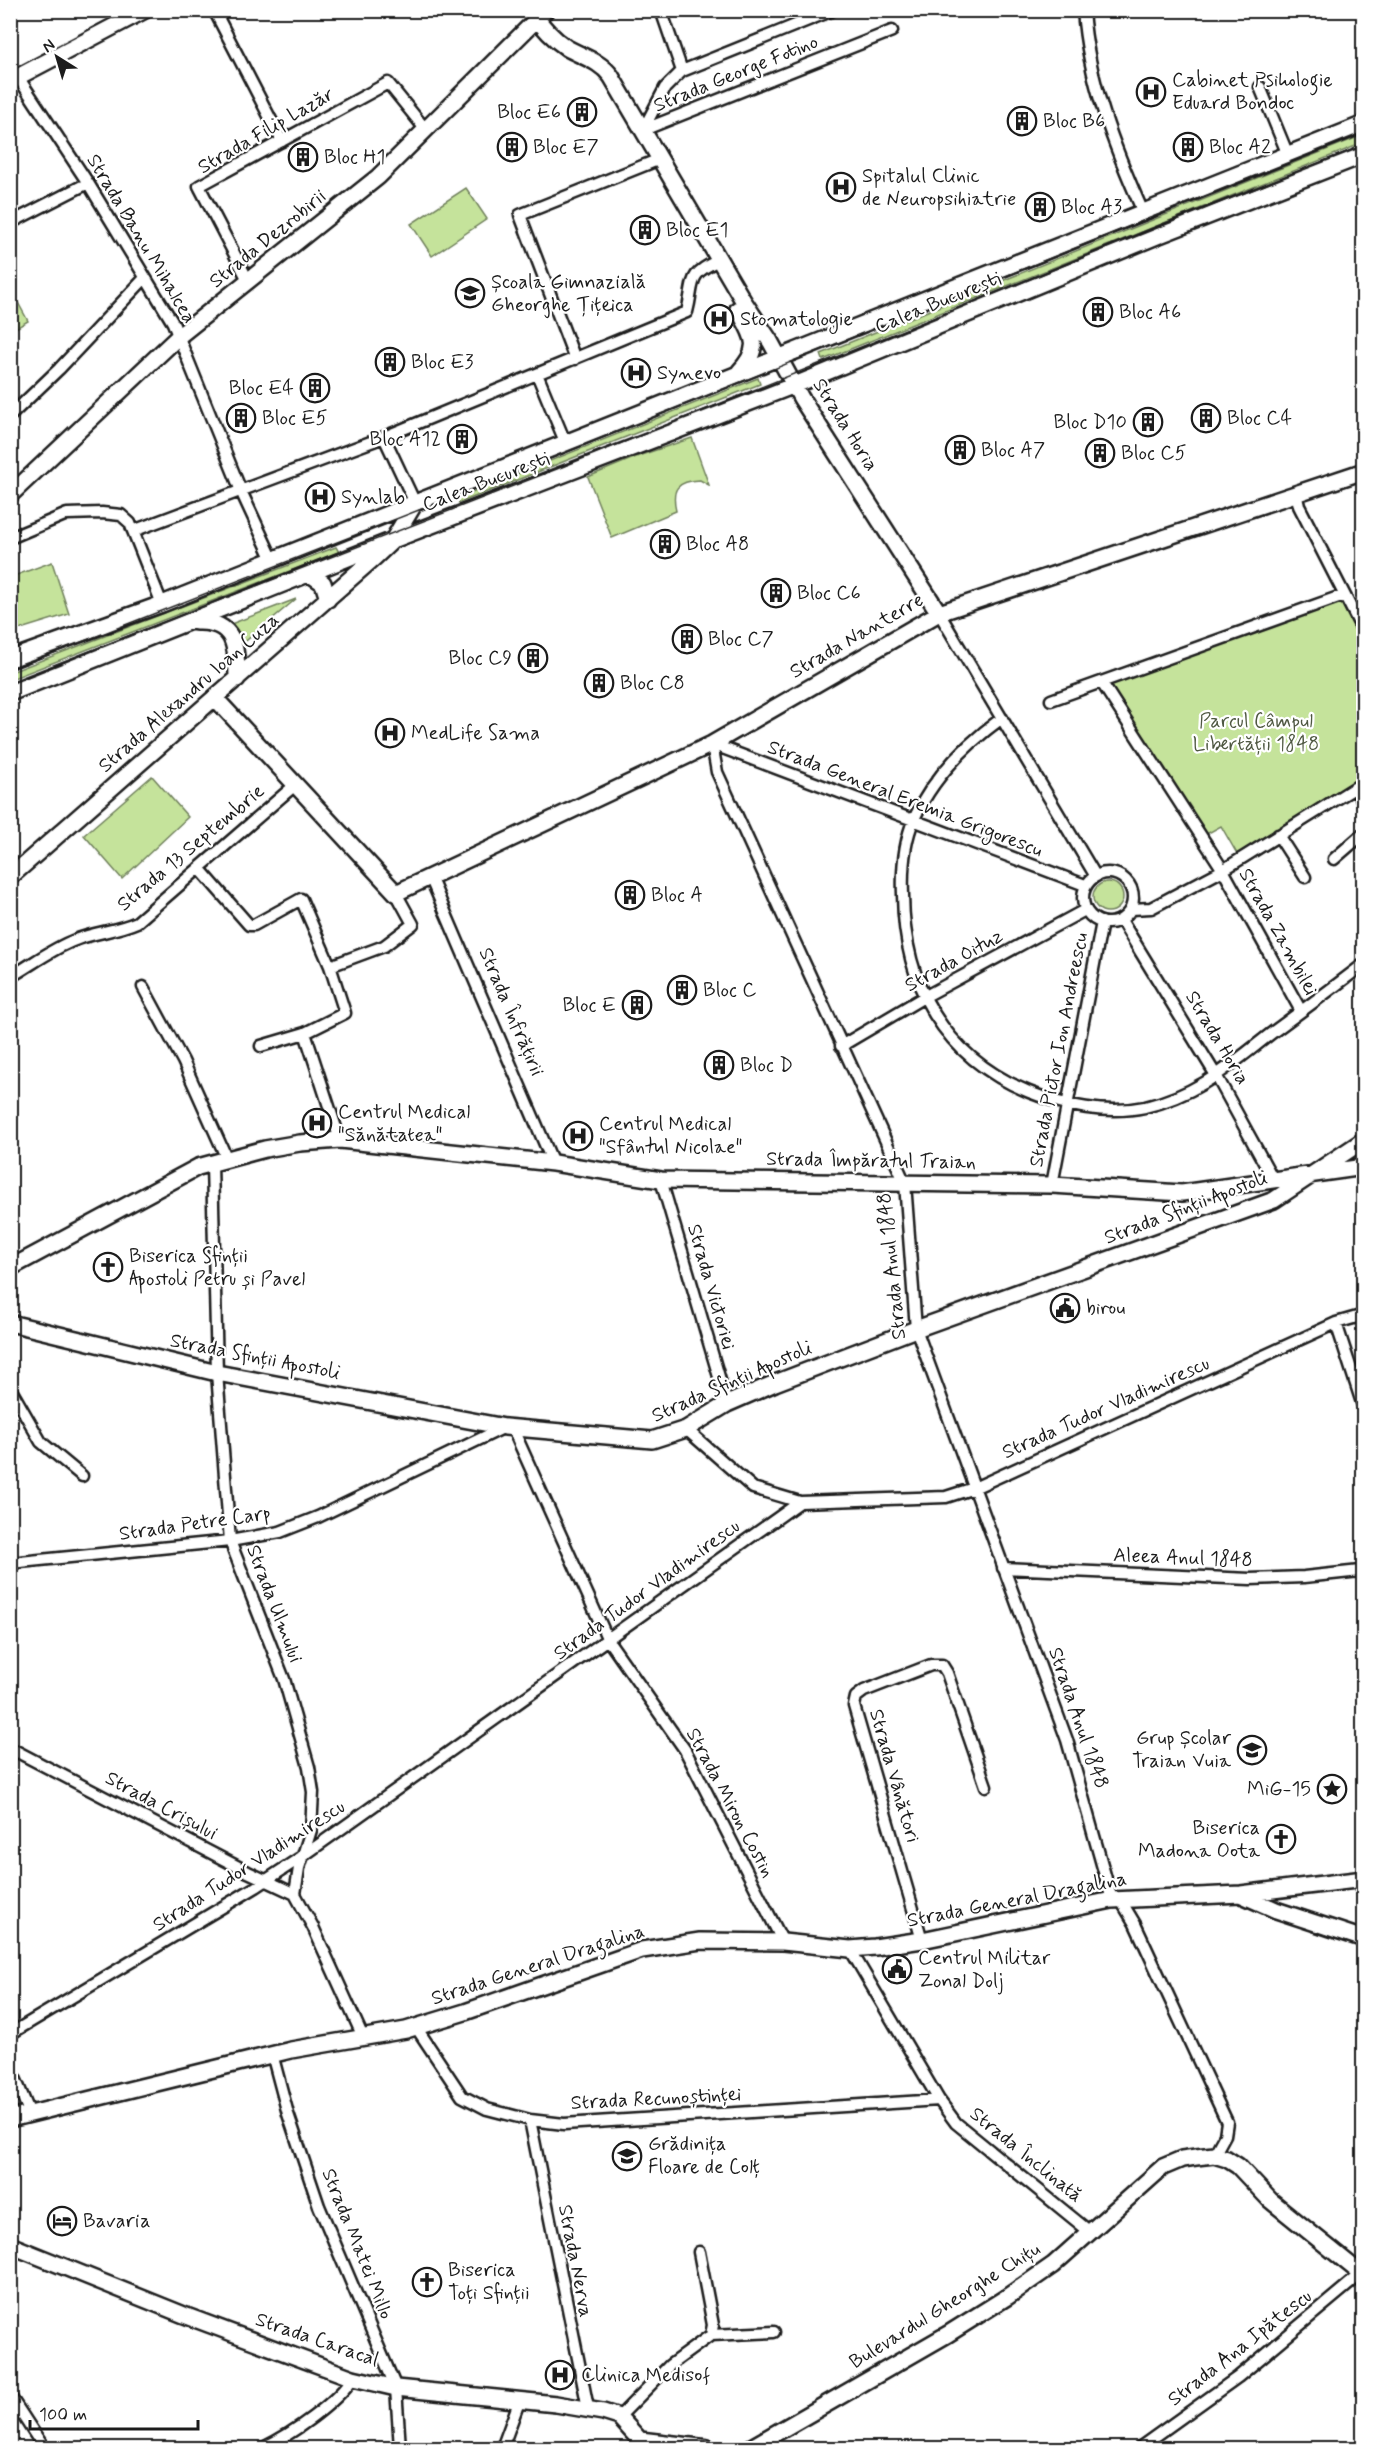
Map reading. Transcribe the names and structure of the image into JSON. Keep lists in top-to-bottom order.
{
  "streets": {
    "street": [
      "Strada George Fotino",
      "Strada Filip Lazăr",
      "Strada Banu Mihalcea",
      "Strada Dezrobirii",
      "Calea București",
      "Strada Horia",
      "Strada Nanterre",
      "Strada Alexandru Ioan Cuza",
      "Strada General Eremia Grigorescu",
      "Strada 13 Septembrie",
      "Strada Zambilei",
      "Strada Oituz",
      "Strada Înfrățirii",
      "Strada Pictor Ion Andreescu",
      "Strada Împăratul Traian",
      "Strada Sfinții Apostoli",
      "Strada Anul 1848",
      "Strada Victoriei",
      "Strada Tudor Vladimirescu",
      "Strada Petre Carp",
      "Aleea Anul 1848",
      "Strada Ulmului",
      "Strada Vânători",
      "Strada Miron Costin",
      "Strada Crișului",
      "Strada General Dragalina",
      "Strada Recunoștinței",
      "Strada Înclinată",
      "Strada Matei Millo",
      "Strada Nerva",
      "Bulevardul Gheorghe Chițu",
      "Strada Caracal",
      "Strada Ana Ipătescu"
    ]
  },
  "crossings": [
    ["Strada George Fotino", "Strada Horia"],
    ["Strada Filip Lazăr", "Strada Dezrobirii"],
    ["Strada Banu Mihalcea", "Strada Dezrobirii"],
    ["Strada Banu Mihalcea", "Calea București"],
    ["Strada Dezrobirii", "Strada Horia"],
    ["Calea București", "Strada Horia"],
    ["Calea București", "Strada Alexandru Ioan Cuza"],
    ["Strada Horia", "Strada Nanterre"],
    ["Strada Horia", "Strada General Eremia Grigorescu"],
    ["Strada Horia", "Strada Oituz"],
    ["Strada Horia", "Strada Pictor Ion Andreescu"],
    ["Strada Horia", "Strada Împăratul Traian"],
    ["Strada Nanterre", "Strada General Eremia Grigorescu"],
    ["Strada Nanterre", "Strada Înfrățirii"],
    ["Strada Nanterre", "Strada Anul 1848"],
    ["Strada General Eremia Grigorescu", "Strada Oituz"],
    ["Strada General Eremia Grigorescu", "Strada Pictor Ion Andreescu"],
    ["Strada General Eremia Grigorescu", "Strada Anul 1848"],
    ["Strada Oituz", "Strada Pictor Ion Andreescu"],
    ["Strada Oituz", "Strada Anul 1848"],
    ["Strada Înfrățirii", "Strada Împăratul Traian"],
    ["Strada Pictor Ion Andreescu", "Strada Împăratul Traian"],
    ["Strada Împăratul Traian", "Strada Sfinții Apostoli"],
    ["Strada Împăratul Traian", "Strada Anul 1848"],
    ["Strada Împăratul Traian", "Strada Victoriei"],
    ["Strada Împăratul Traian", "Strada Ulmului"],
    ["Strada Sfinții Apostoli", "Strada Anul 1848"],
    ["Strada Sfinții Apostoli", "Strada Victoriei"],
    ["Strada Sfinții Apostoli", "Strada Petre Carp"],
    ["Strada Sfinții Apostoli", "Strada Ulmului"],
    ["Strada Sfinții Apostoli", "Strada Miron Costin"],
    ["Strada Anul 1848", "Strada Tudor Vladimirescu"],
    ["Strada Anul 1848", "Aleea Anul 1848"],
    ["Strada Anul 1848", "Strada General Dragalina"],
    ["Strada Anul 1848", "Bulevardul Gheorghe Chițu"],
    ["Strada Tudor Vladimirescu", "Strada Ulmului"],
    ["Strada Tudor Vladimirescu", "Strada Miron Costin"],
    ["Strada Tudor Vladimirescu", "Strada Crișului"],
    ["Strada Petre Carp", "Strada Ulmului"],
    ["Strada Petre Carp", "Strada Miron Costin"],
    ["Strada Ulmului", "Strada Crișului"],
    ["Strada Vânători", "Strada General Dragalina"],
    ["Strada Miron Costin", "Strada General Dragalina"],
    ["Strada General Dragalina", "Strada Recunoștinței"],
    ["Strada General Dragalina", "Strada Înclinată"],
    ["Strada General Dragalina", "Strada Matei Millo"],
    ["Strada Recunoștinței", "Strada Înclinată"],
    ["Strada Recunoștinței", "Strada Nerva"],
    ["Strada Înclinată", "Bulevardul Gheorghe Chițu"],
    ["Strada Matei Millo", "Strada Caracal"],
    ["Strada Nerva", "Strada Caracal"]
  ],
  "parks": ["Parcul Câmpul Libertății 1848"],
  "places": {
    "hospital": [
      "Cabinet Psihologie Eduard Bondoc",
      "Spitalul Clinic de Neuropsihiatrie",
      "Stomatologie",
      "Synevo",
      "Synlab",
      "MedLife Sama",
      "Centrul Medical \"Sănătatea\"",
      "Centrul Medical \"Sfântul Nicolae\"",
      "Clinica Medisof"
    ],
    "building": [
      "Bloc E6",
      "Bloc B6",
      "Bloc E7",
      "Bloc A2",
      "Bloc H1",
      "Bloc A3",
      "Bloc E1",
      "Bloc A6",
      "Bloc E3",
      "Bloc E4",
      "Bloc E5",
      "Bloc C4",
      "Bloc D10",
      "Bloc A12",
      "Bloc A7",
      "Bloc C5",
      "Bloc A8",
      "Bloc C6",
      "Bloc C7",
      "Bloc C9",
      "Bloc C8",
      "Bloc A",
      "Bloc C",
      "Bloc E",
      "Bloc D"
    ],
    "school or university": ["Școala Gimnazială Gheorghe Țițeica", "Grup Școlar Traian Vuia", "Grădinița Floare de Colț"],
    "church": ["Biserica Sfinții Apostoli Petru și Pavel", "Biserica Madona Oota", "Biserica Toți Sfinții"],
    "public building": ["birou", "Centrul Militar Zonal Dolj"],
    "place": ["MiG-15"],
    "hotel": ["Bavaria"]
  },
  "scale_bar": "100 m",
  "north": "top left"
}
